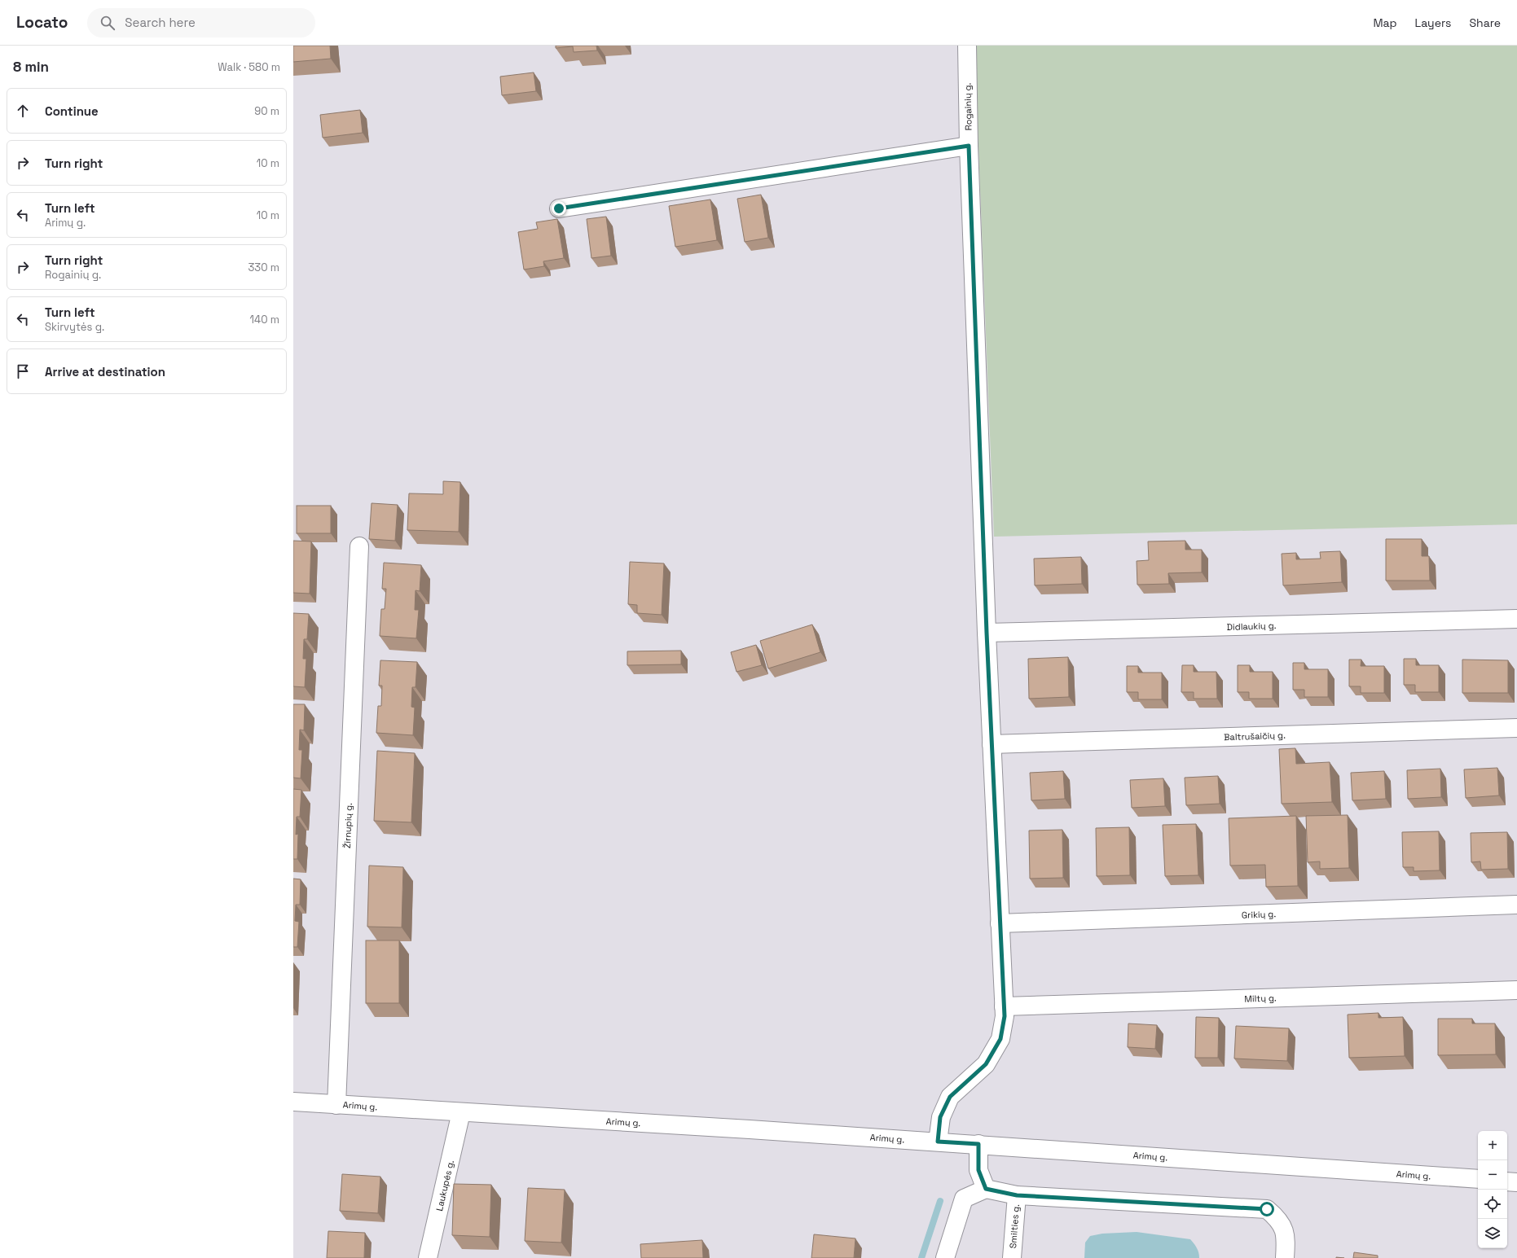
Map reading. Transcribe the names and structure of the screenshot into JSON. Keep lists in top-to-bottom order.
{
  "streets": {
    "street": [
      "Rogainių g.",
      "Didlaukių g.",
      "Baltrušaičių g.",
      "Žirnupių g.",
      "Grikių g.",
      "Miltų g.",
      "Arimų g.",
      "Laukupės g.",
      "Smilties g."
    ]
  },
  "crossings": [
    ["Rogainių g.", "Didlaukių g."],
    ["Rogainių g.", "Baltrušaičių g."],
    ["Rogainių g.", "Grikių g."],
    ["Rogainių g.", "Miltų g."],
    ["Rogainių g.", "Arimų g."],
    ["Žirnupių g.", "Arimų g."],
    ["Arimų g.", "Laukupės g."]
  ],
  "page": {
    "header": "Locato",
    "search": "Search here",
    "nav": ["Map", "Layers", "Share"],
    "heading": ["8 min", "Walk · 580 m"],
    "list": [
      ["Continue", "90 m"],
      ["Turn right", "10 m"],
      ["Turn left", "Arimų g.", "10 m"],
      ["Turn right", "Rogainių g.", "330 m"],
      ["Turn left", "Skirvytės g.", "140 m"],
      "Arrive at destination"
    ],
    "map_buttons": ["+", "−"]
  }
}
